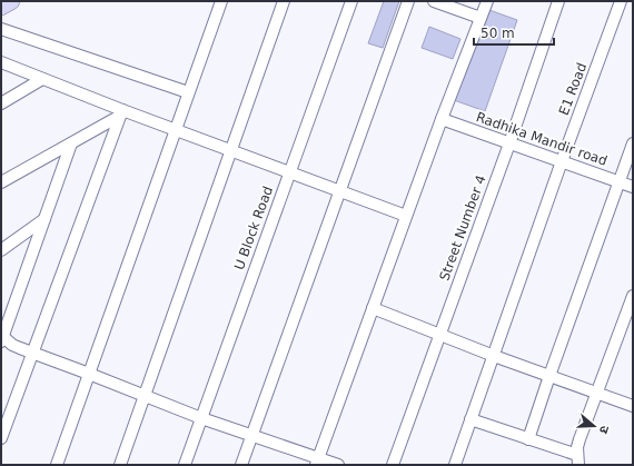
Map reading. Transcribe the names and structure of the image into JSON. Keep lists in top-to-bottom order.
{
  "streets": {
    "street": [
      "E1 Road",
      "Radhika Mandir road",
      "U Block Road",
      "Street Number 4"
    ]
  },
  "crossings": [
    ["E1 Road", "Radhika Mandir road"],
    ["Radhika Mandir road", "Street Number 4"]
  ],
  "scale_bar": "50 m",
  "north": "right"
}
